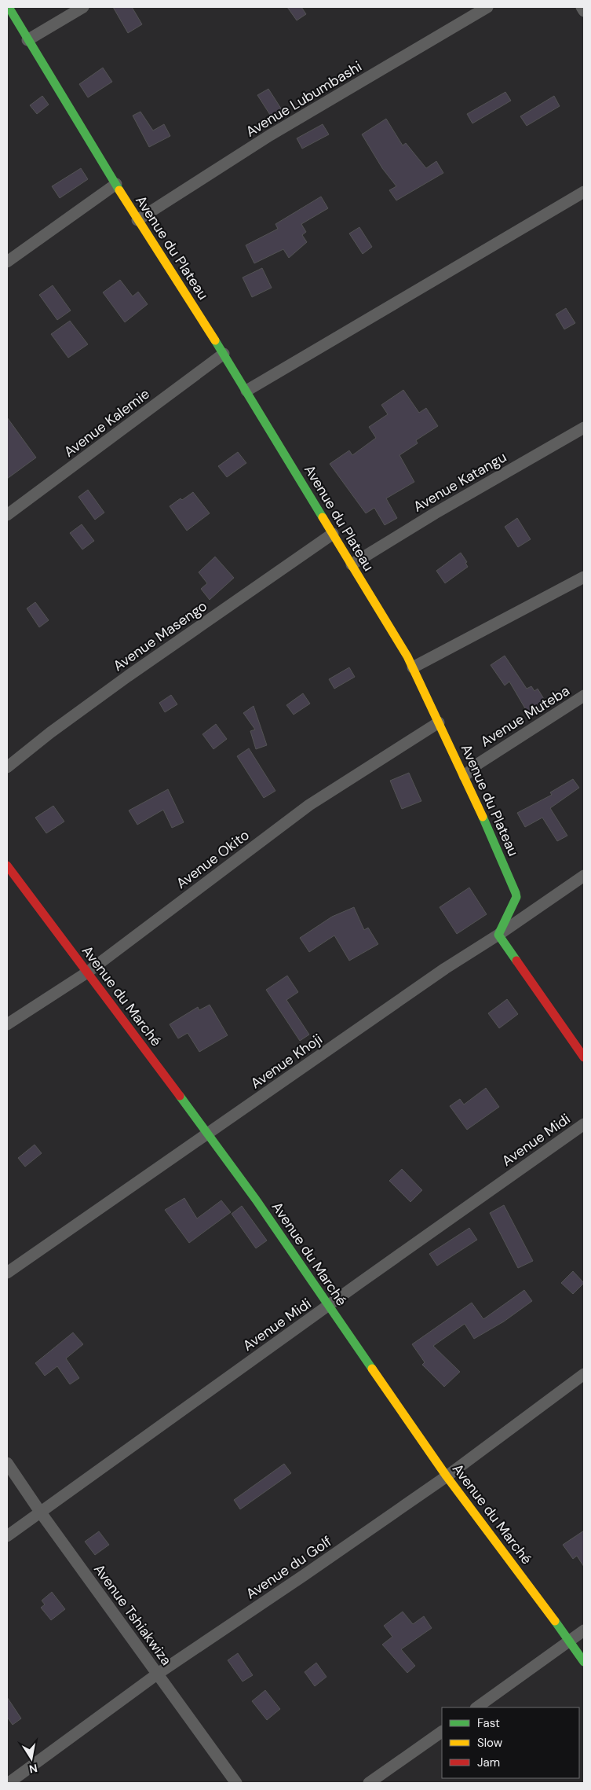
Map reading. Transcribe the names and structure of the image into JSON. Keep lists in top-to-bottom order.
{
  "streets": {
    "street": [
      "Avenue Lubumbashi",
      "Avenue du Plateau",
      "Avenue Kalemie",
      "Avenue Katangu",
      "Avenue Masengo",
      "Avenue Muteba",
      "Avenue Okito",
      "Avenue du Marché",
      "Avenue Khoji",
      "Avenue Midi",
      "Avenue du Golf",
      "Avenue Tshiakwiza"
    ]
  },
  "crossings": [
    ["Avenue Lubumbashi", "Avenue du Plateau"],
    ["Avenue du Plateau", "Avenue Kalemie"],
    ["Avenue du Plateau", "Avenue Katangu"],
    ["Avenue du Plateau", "Avenue Masengo"],
    ["Avenue du Plateau", "Avenue Muteba"],
    ["Avenue du Plateau", "Avenue Okito"],
    ["Avenue du Plateau", "Avenue Khoji"],
    ["Avenue Okito", "Avenue du Marché"],
    ["Avenue du Marché", "Avenue Khoji"],
    ["Avenue du Marché", "Avenue Midi"],
    ["Avenue du Marché", "Avenue du Golf"],
    ["Avenue Midi", "Avenue Tshiakwiza"],
    ["Avenue du Golf", "Avenue Tshiakwiza"]
  ],
  "legend": ["Fast", "Slow", "Jam"],
  "north": "bottom"
}
